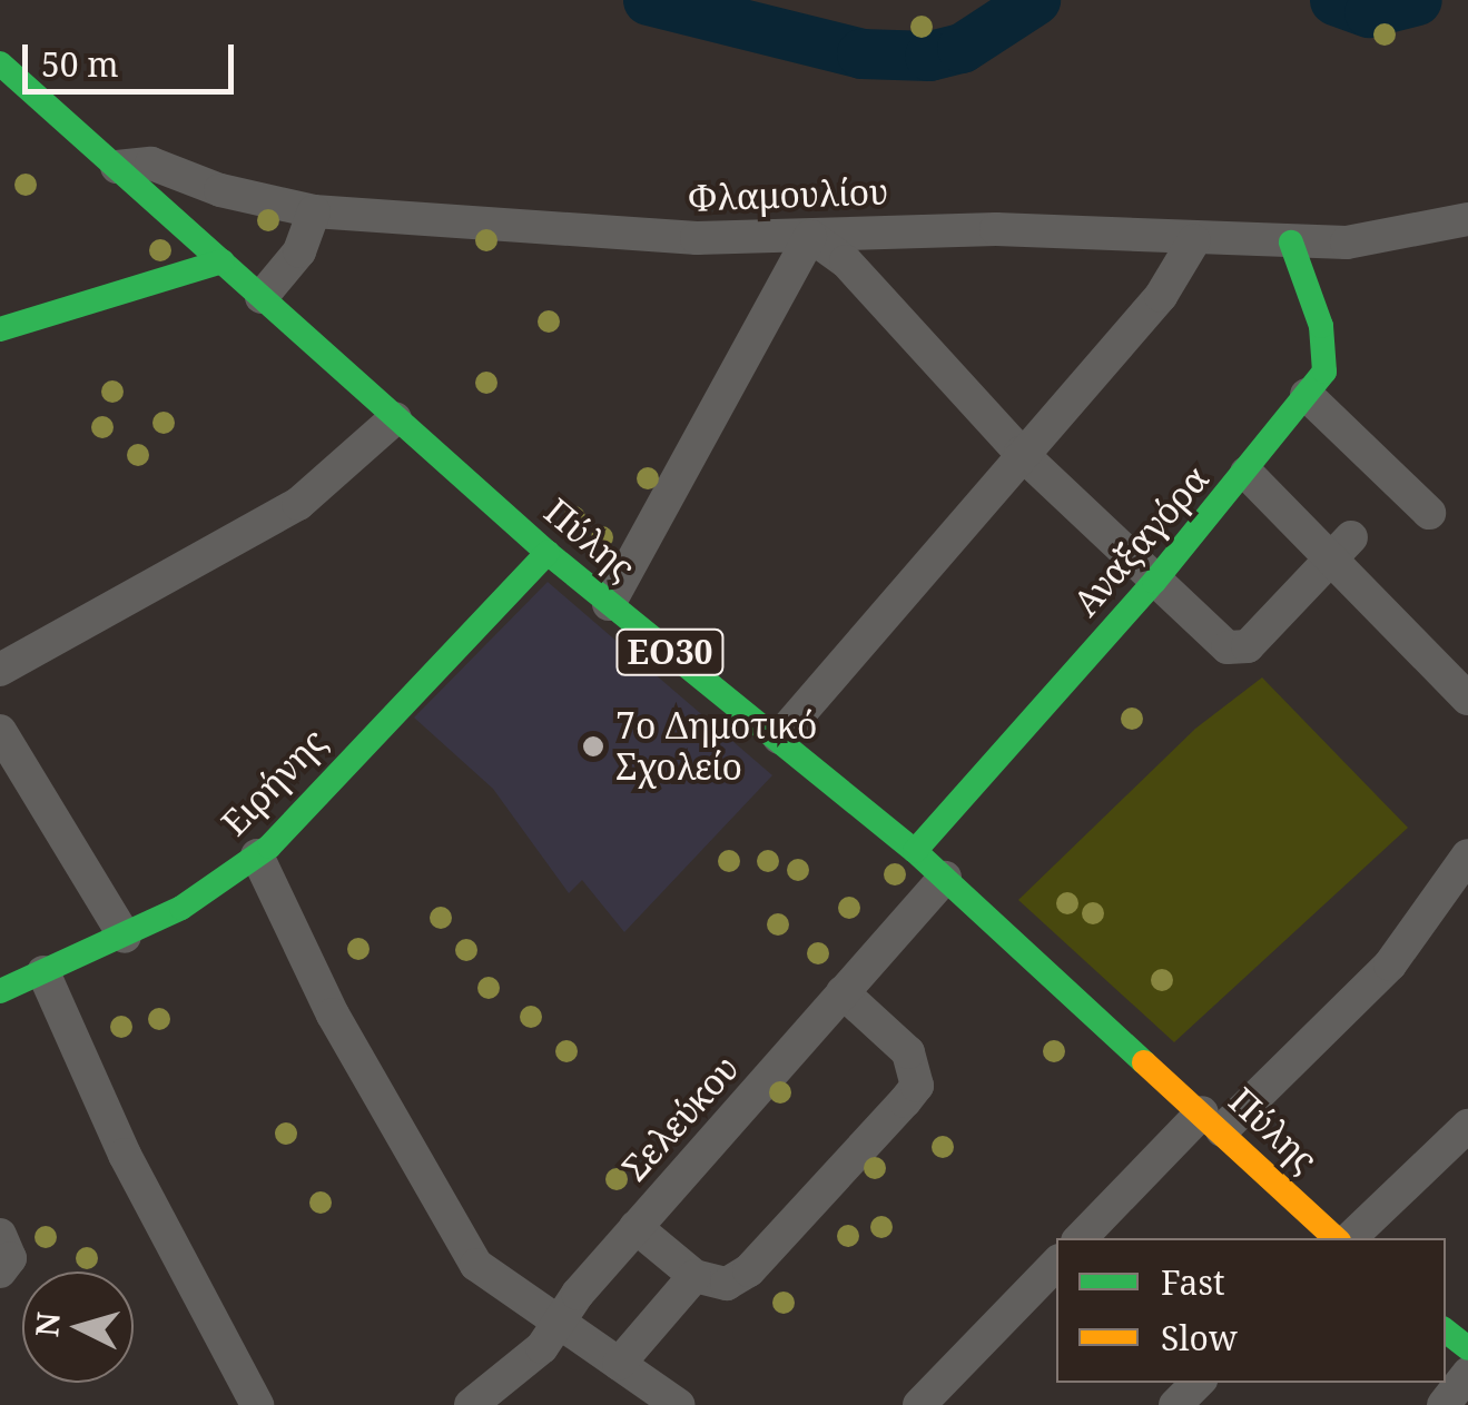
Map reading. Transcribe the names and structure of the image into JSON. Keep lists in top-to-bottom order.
{
  "streets": {
    "main road": [
      "Πύλης",
      "Αναξαγόρα",
      "ΕΟ30",
      "Ειρήνης"
    ],
    "street": ["Φλαμουλίου", "Σελεύκου"]
  },
  "crossings": [
    ["Φλαμουλίου", "Πύλης"],
    ["Φλαμουλίου", "Αναξαγόρα"],
    ["Πύλης", "Αναξαγόρα"],
    ["Πύλης", "Ειρήνης"],
    ["Πύλης", "Σελεύκου"]
  ],
  "places": ["7ο Δημοτικό Σχολείο"],
  "legend": ["Fast", "Slow"],
  "scale_bar": "50 m",
  "north": "left"
}
